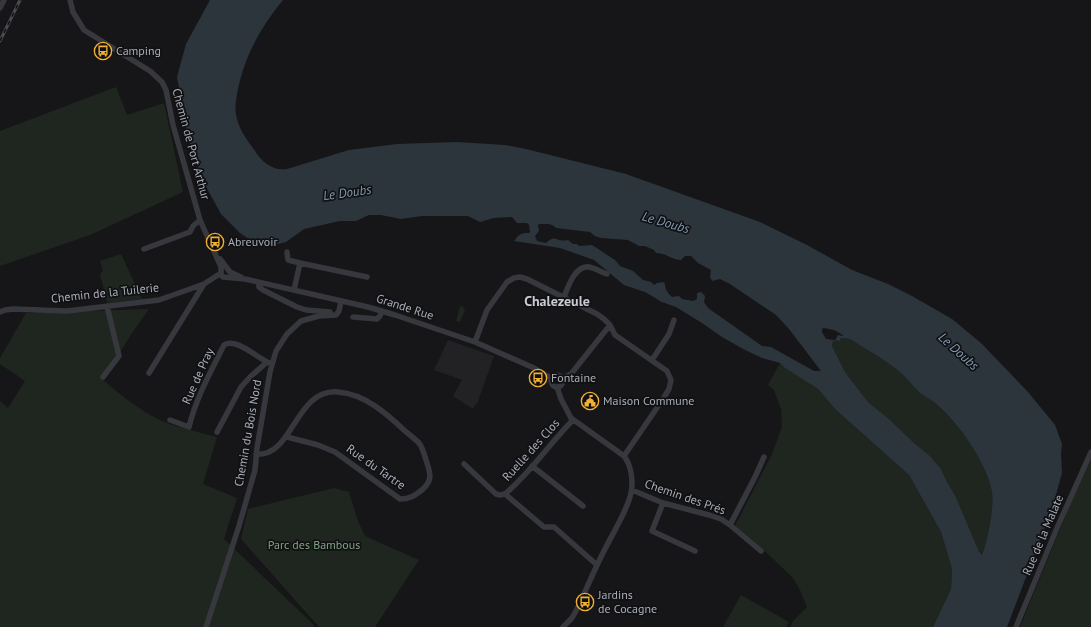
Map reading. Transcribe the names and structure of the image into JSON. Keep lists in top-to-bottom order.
{
  "streets": {
    "street": [
      "Chemin de Port Arthur",
      "Chemin de la Tuilerie",
      "Grande Rue",
      "Rue de Pray",
      "Chemin du Bois Nord",
      "Ruelle des Clos",
      "Rue du Tartre",
      "Chemin des Prés",
      "Rue de la Malate"
    ]
  },
  "crossings": [
    ["Chemin de Port Arthur", "Chemin de la Tuilerie"],
    ["Chemin de Port Arthur", "Grande Rue"],
    ["Chemin de la Tuilerie", "Grande Rue"],
    ["Grande Rue", "Chemin du Bois Nord"],
    ["Rue de Pray", "Chemin du Bois Nord"],
    ["Chemin du Bois Nord", "Rue du Tartre"]
  ],
  "districts": ["Chalezeule"],
  "water": ["Le Doubs"],
  "parks": ["Parc des Bambous"],
  "places": {
    "bus stop": [
      "Camping",
      "Abreuvoir",
      "Fontaine",
      "Jardins de Cocagne"
    ],
    "public building": ["Maison Commune"]
  }
}
